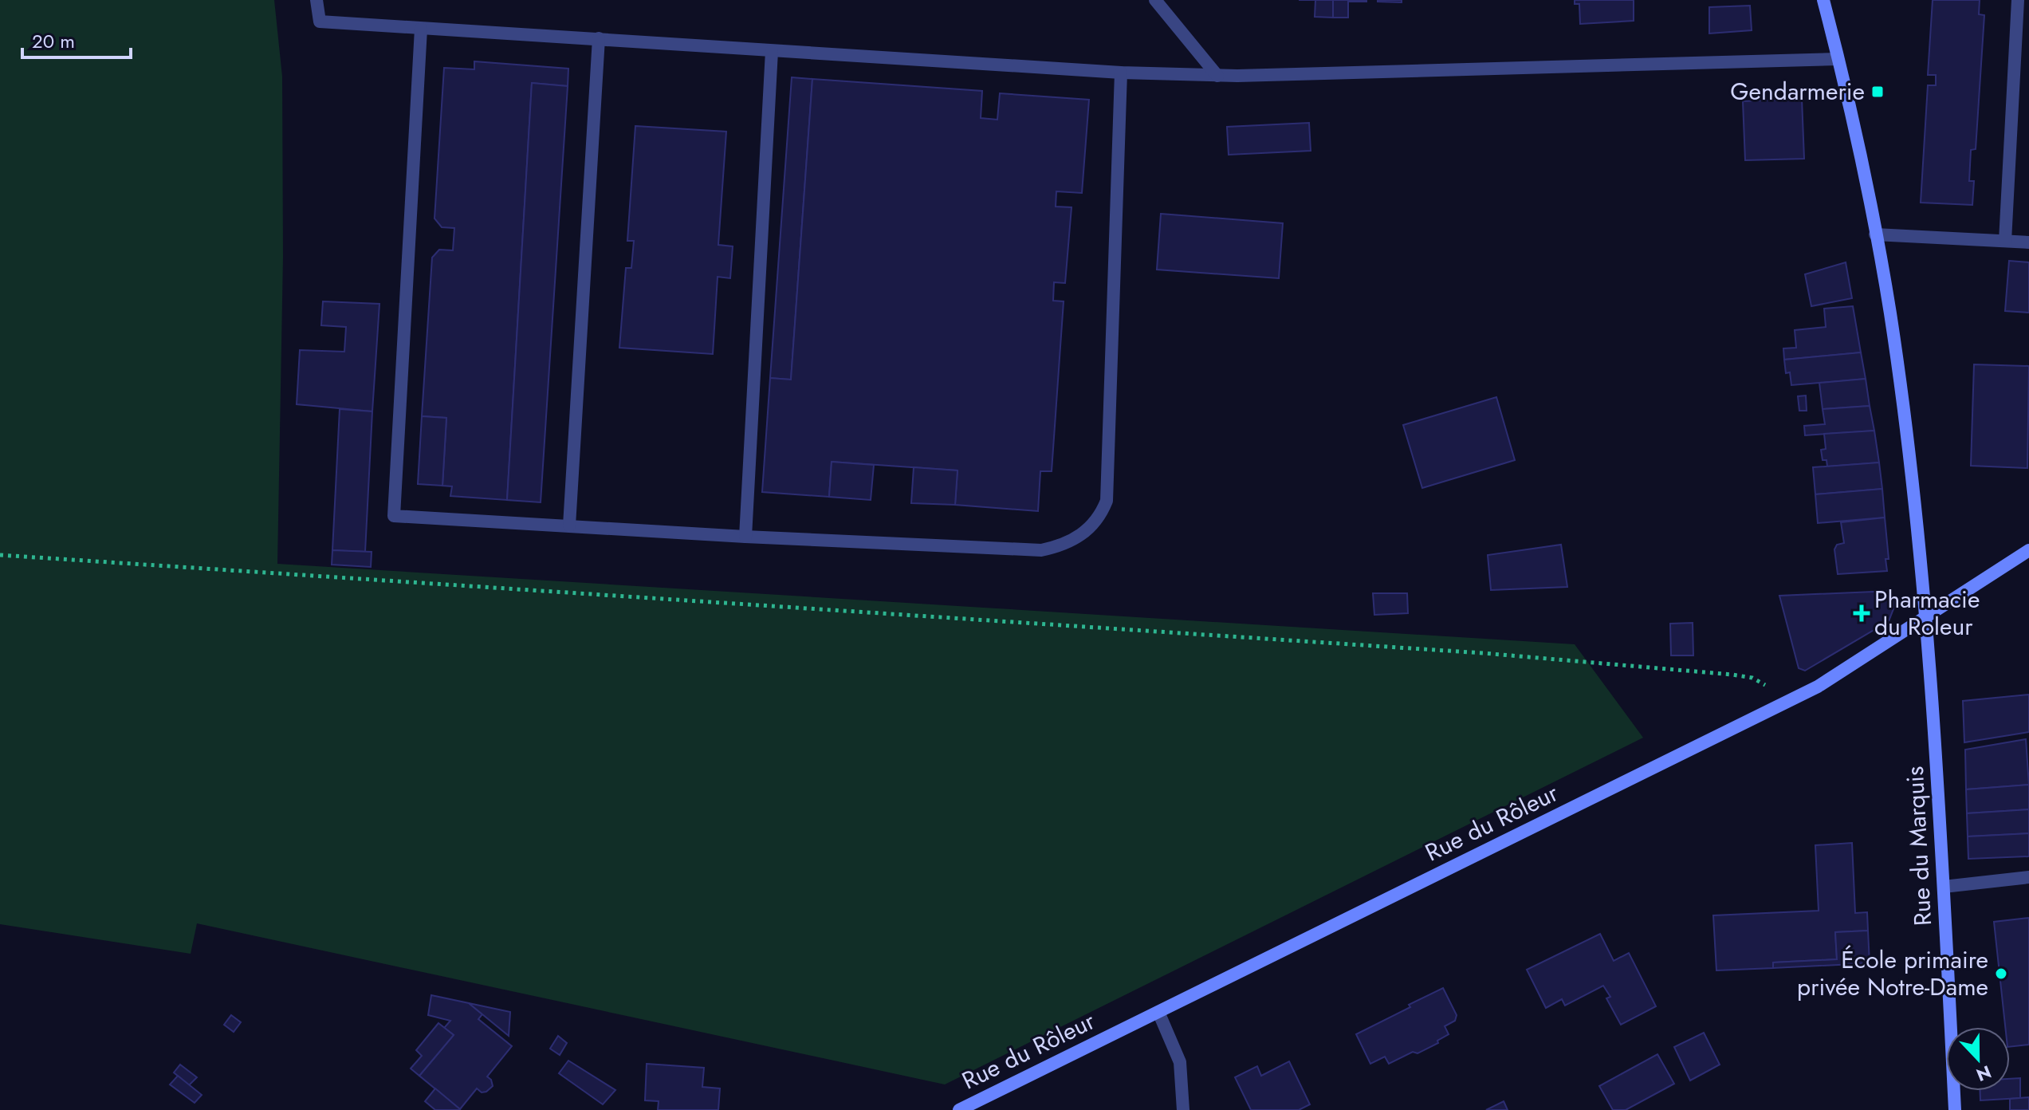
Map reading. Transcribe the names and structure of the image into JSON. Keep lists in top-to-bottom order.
{
  "streets": {
    "street": ["Rue du Rôleur", "Rue du Marquis"]
  },
  "crossings": [
    ["Rue du Rôleur", "Rue du Marquis"]
  ],
  "places": {
    "transit": ["Gendarmerie"],
    "health": ["Pharmacie du Roleur"],
    "other": ["École primaire privée Notre-Dame"]
  },
  "scale_bar": "20 m",
  "north": "bottom"
}
